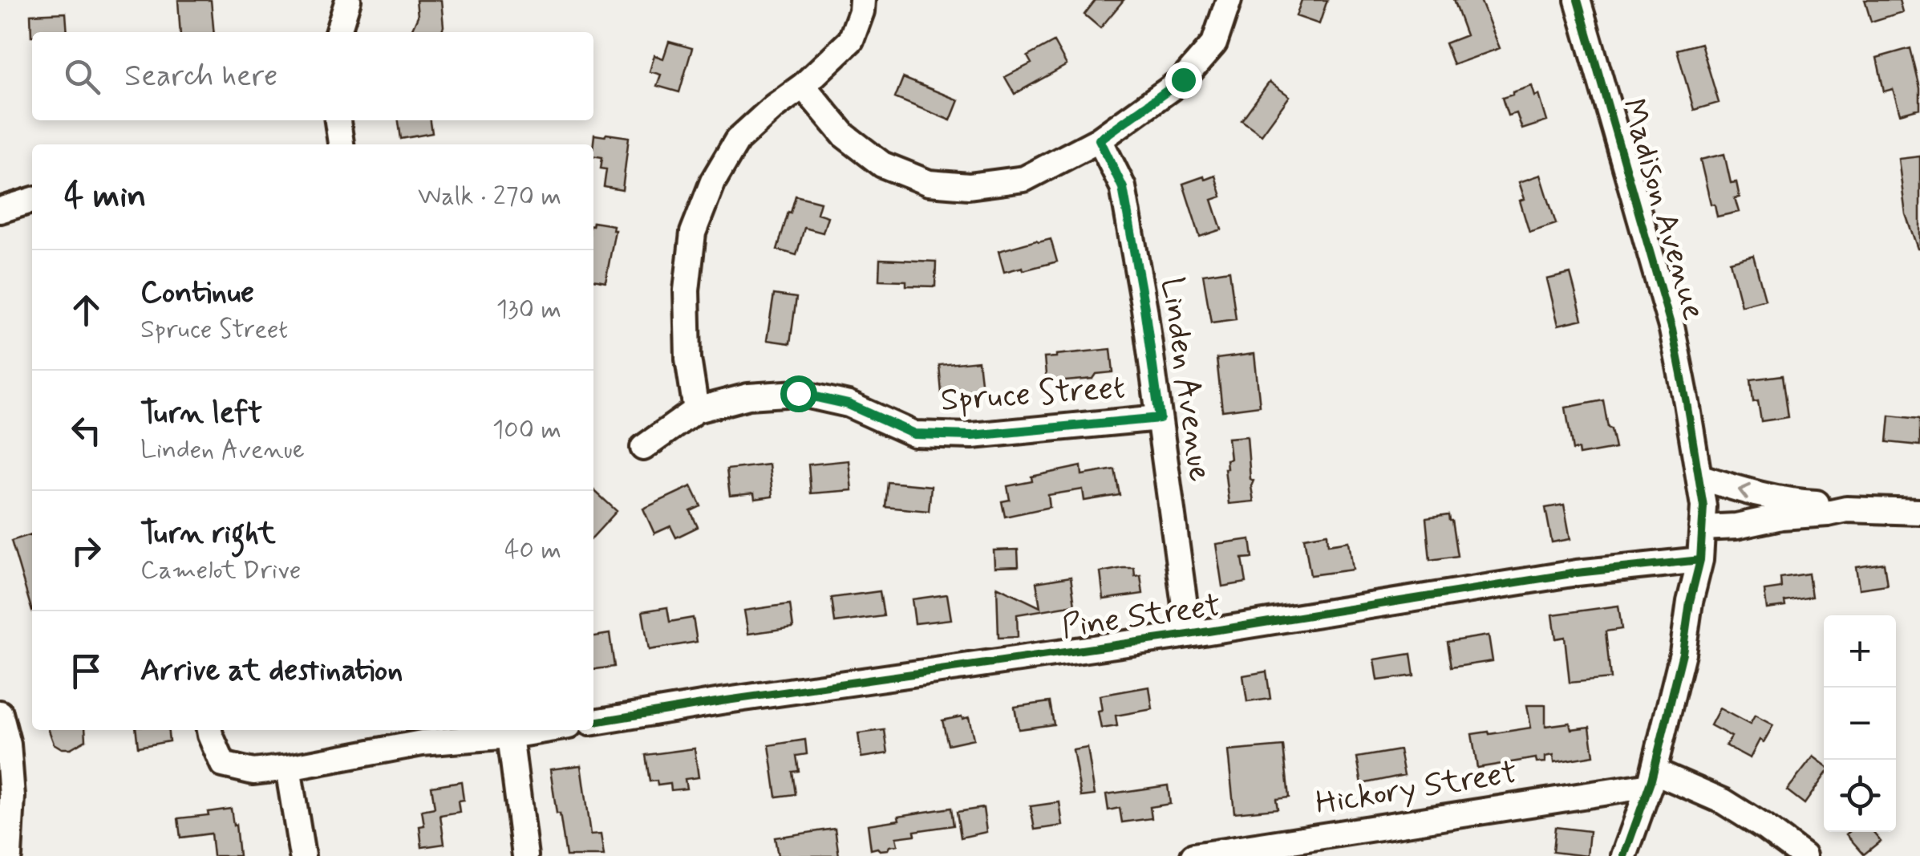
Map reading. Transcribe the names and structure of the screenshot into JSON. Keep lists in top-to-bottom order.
{
  "streets": {
    "street": [
      "Madison Avenue",
      "Linden Avenue",
      "Spruce Street",
      "Pine Street",
      "Hickory Street"
    ]
  },
  "crossings": [
    ["Madison Avenue", "Pine Street"],
    ["Madison Avenue", "Hickory Street"],
    ["Linden Avenue", "Spruce Street"],
    ["Linden Avenue", "Pine Street"]
  ],
  "page": {
    "search": "Search here",
    "heading": ["4 min", "Walk · 270 m"],
    "list": [
      ["Continue", "Spruce Street", "130 m"],
      ["Turn left", "Linden Avenue", "100 m"],
      ["Turn right", "Camelot Drive", "40 m"],
      "Arrive at destination"
    ],
    "map_buttons": ["+", "−"]
  }
}
